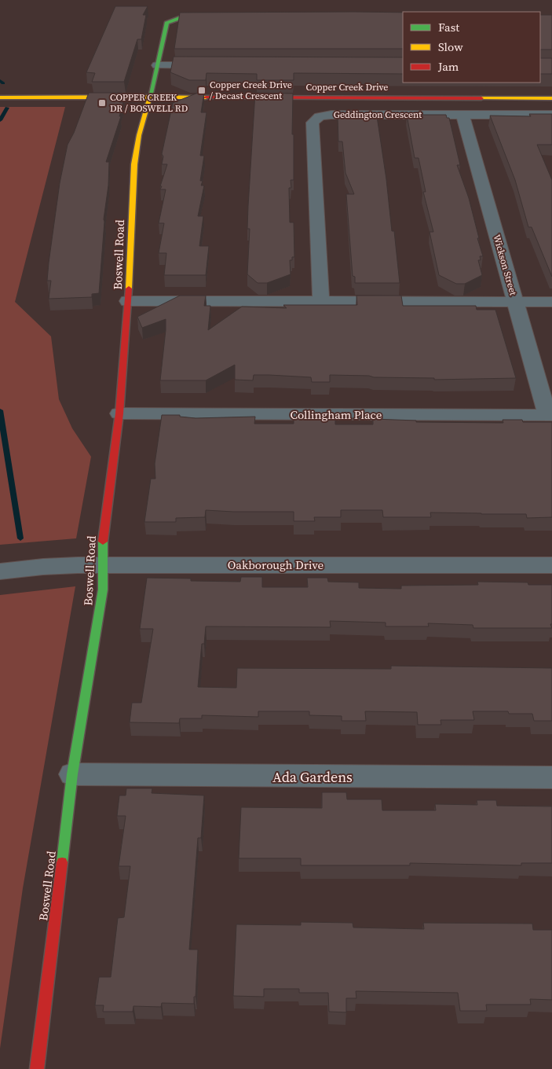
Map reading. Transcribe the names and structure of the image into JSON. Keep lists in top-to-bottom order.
{
  "streets": {
    "street": [
      "Copper Creek Drive",
      "Geddington Crescent",
      "Boswell Road",
      "Wickson Street",
      "Collingham Place",
      "Oakborough Drive",
      "Ada Gardens"
    ]
  },
  "crossings": [
    ["Copper Creek Drive", "Boswell Road"],
    ["Geddington Crescent", "Wickson Street"],
    ["Boswell Road", "Collingham Place"],
    ["Boswell Road", "Oakborough Drive"],
    ["Boswell Road", "Ada Gardens"],
    ["Wickson Street", "Collingham Place"]
  ],
  "places": {
    "transit": ["Copper Creek Drive / Decast Crescent", "COPPER CREEK DR / BOSWELL RD"]
  },
  "legend": ["Fast", "Slow", "Jam"]
}
